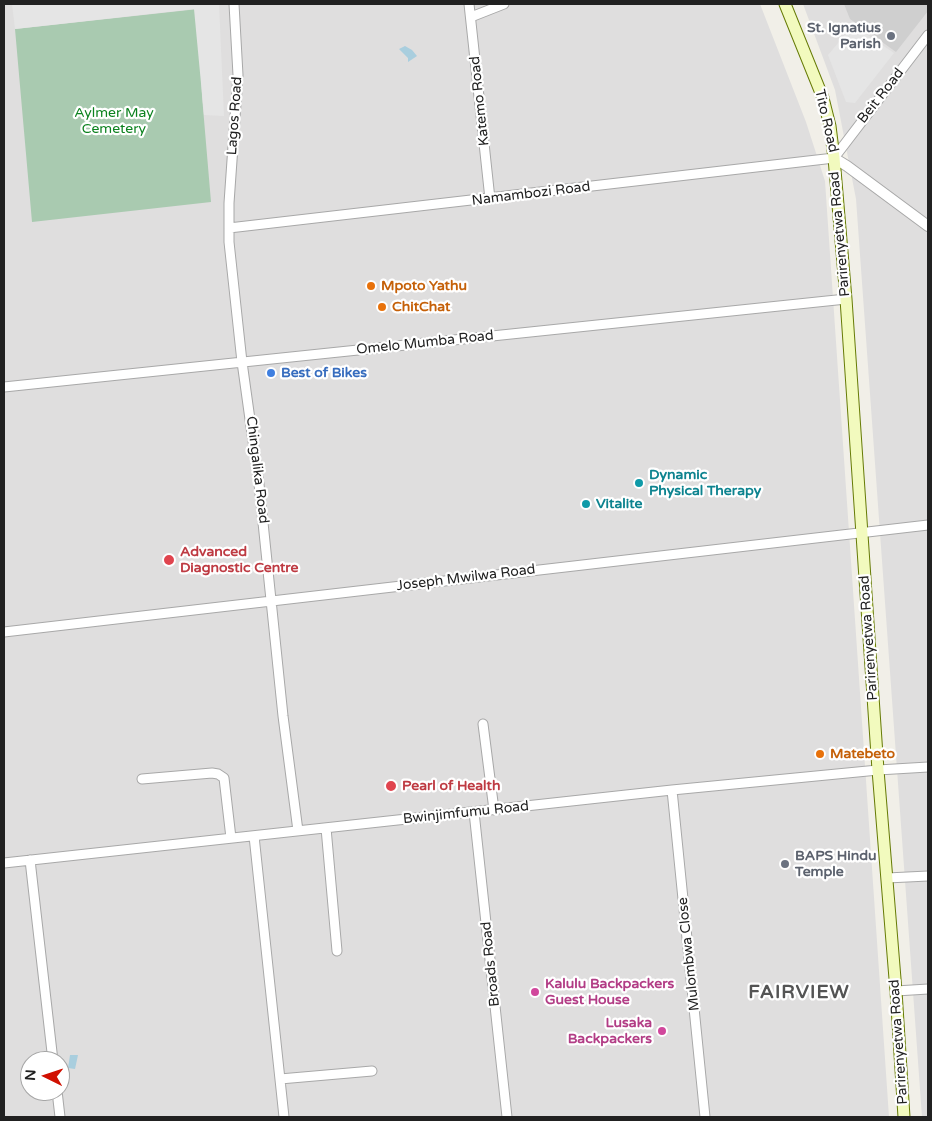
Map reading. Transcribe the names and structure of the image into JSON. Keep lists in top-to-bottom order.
{
  "streets": {
    "main road": ["Tito Road", "Parirenyetwa Road"],
    "street": [
      "Beit Road",
      "Katemo Road",
      "Lagos Road",
      "Namambozi Road",
      "Omelo Mumba Road",
      "Chingalika Road",
      "Joseph Mwilwa Road",
      "Bwinjimfumu Road",
      "Mulombwa Close",
      "Broads Road"
    ]
  },
  "crossings": [
    ["Beit Road", "Tito Road"],
    ["Beit Road", "Namambozi Road"],
    ["Beit Road", "Parirenyetwa Road"],
    ["Katemo Road", "Namambozi Road"],
    ["Lagos Road", "Namambozi Road"],
    ["Lagos Road", "Chingalika Road"],
    ["Tito Road", "Namambozi Road"],
    ["Tito Road", "Parirenyetwa Road"],
    ["Namambozi Road", "Parirenyetwa Road"],
    ["Namambozi Road", "Chingalika Road"],
    ["Parirenyetwa Road", "Omelo Mumba Road"],
    ["Parirenyetwa Road", "Joseph Mwilwa Road"],
    ["Parirenyetwa Road", "Bwinjimfumu Road"],
    ["Omelo Mumba Road", "Chingalika Road"],
    ["Chingalika Road", "Joseph Mwilwa Road"],
    ["Chingalika Road", "Bwinjimfumu Road"],
    ["Bwinjimfumu Road", "Mulombwa Close"],
    ["Bwinjimfumu Road", "Broads Road"]
  ],
  "districts": ["FAIRVIEW"],
  "parks": ["Aylmer May Cemetery"],
  "places": [
    "St. Ignatius Parish",
    "Mpoto Yathu",
    "ChitChat",
    "Best of Bikes",
    "Dynamic Physical Therapy",
    "Vitalite",
    "Advanced Diagnostic Centre",
    "Matebeto",
    "Pearl of Health",
    "BAPS Hindu Temple",
    "Kalulu Backpackers Guest House",
    "Lusaka Backpackers"
  ],
  "north": "left"
}
